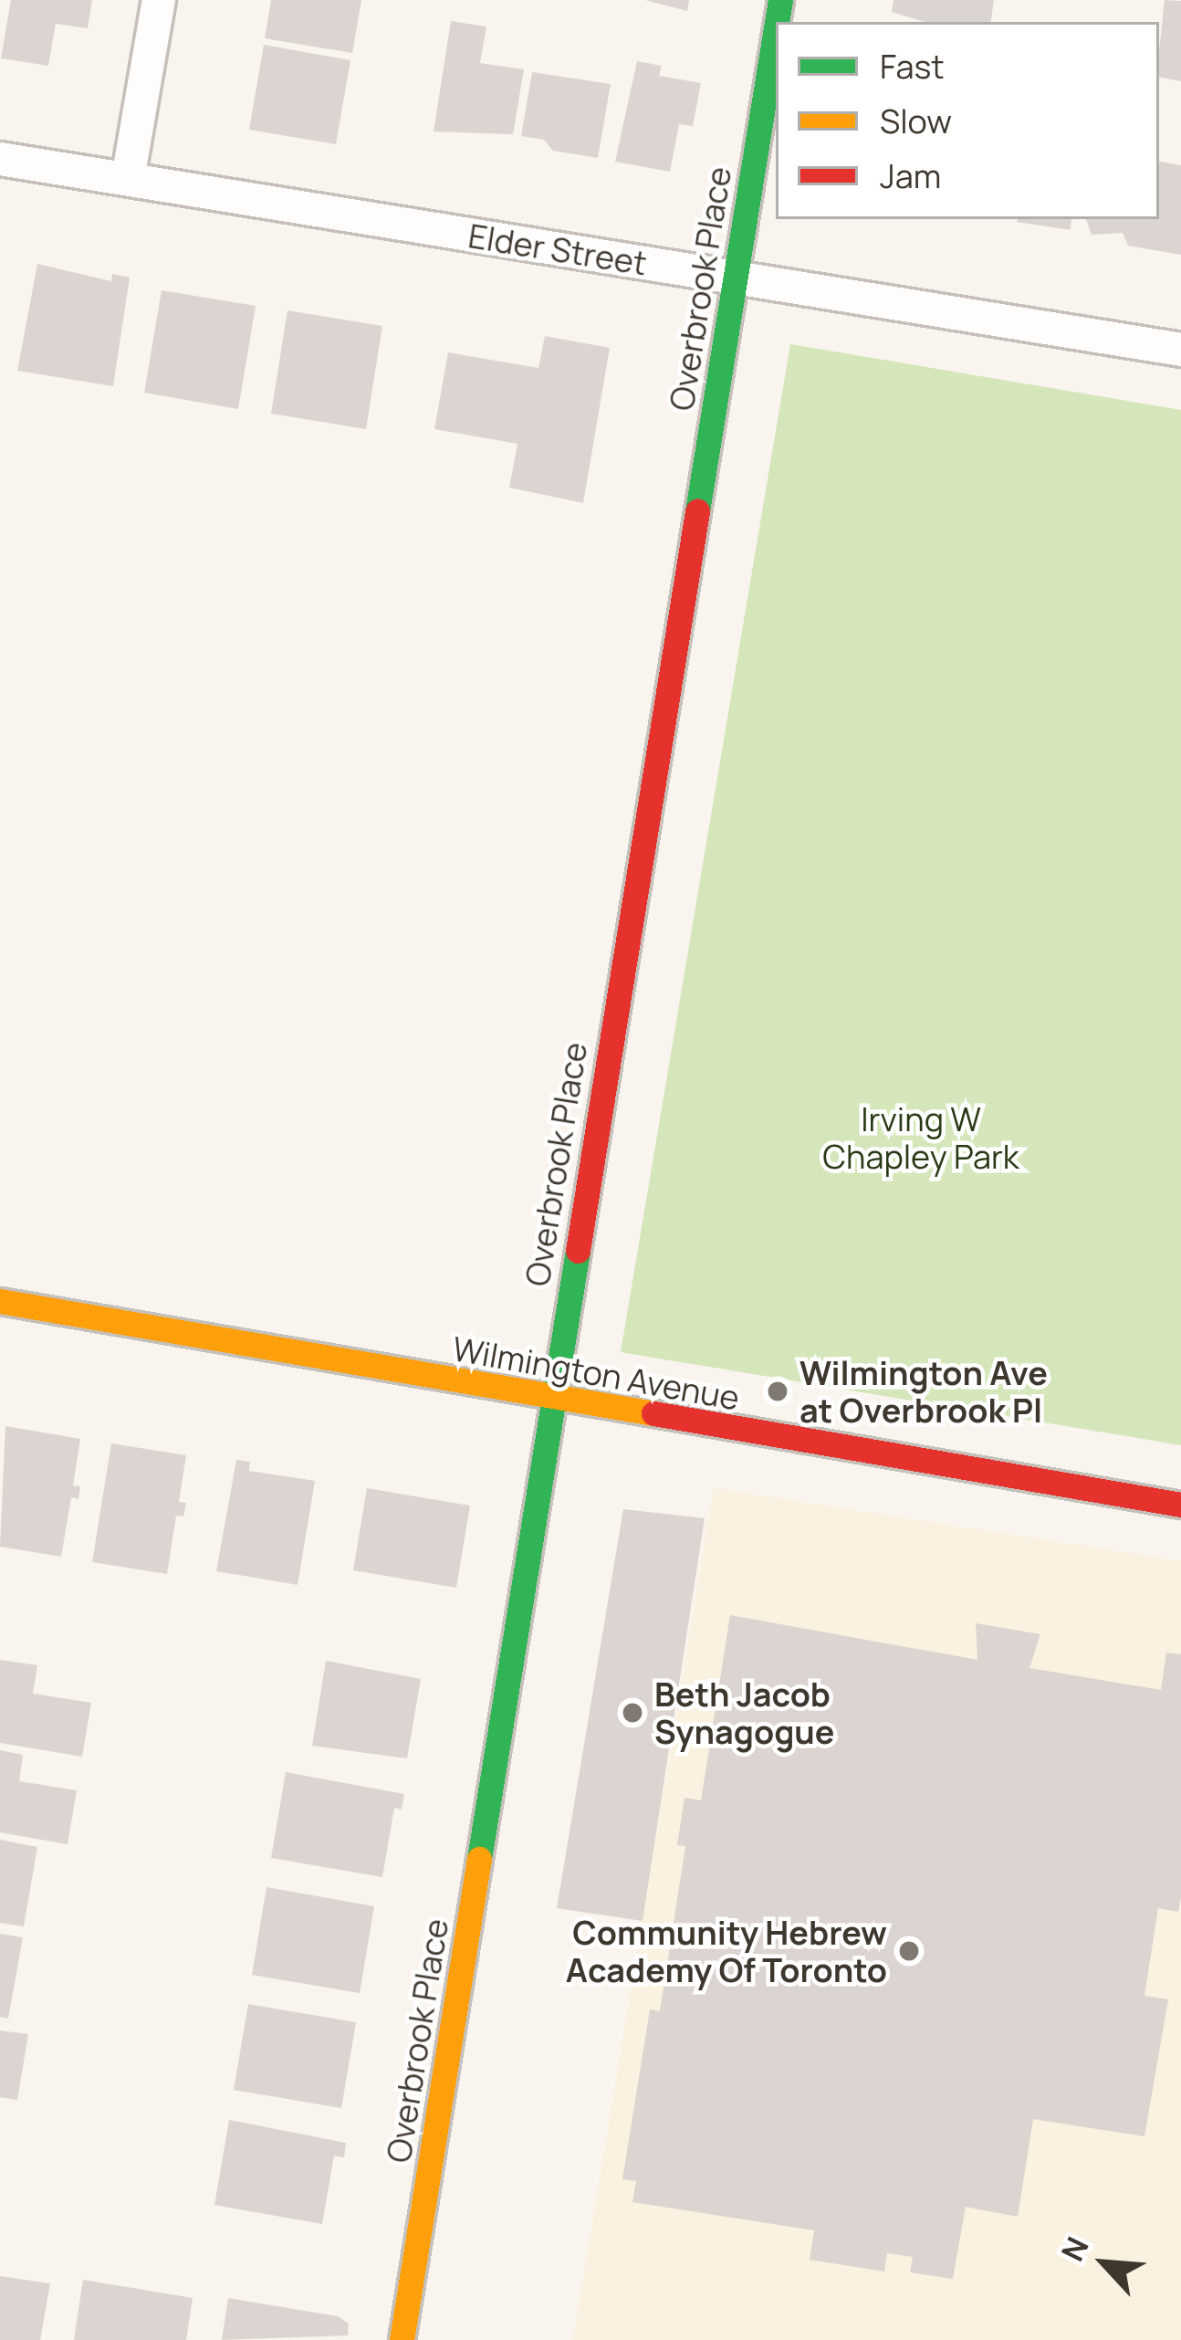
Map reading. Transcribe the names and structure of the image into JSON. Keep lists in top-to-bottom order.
{
  "streets": {
    "street": ["Elder Street", "Overbrook Place", "Wilmington Avenue"]
  },
  "crossings": [
    ["Elder Street", "Overbrook Place"],
    ["Overbrook Place", "Wilmington Avenue"]
  ],
  "parks": ["Irving W Chapley Park"],
  "places": ["Wilmington Ave at Overbrook Pl", "Beth Jacob Synagogue", "Community Hebrew Academy Of Toronto"],
  "legend": ["Fast", "Slow", "Jam"],
  "north": "top left"
}
